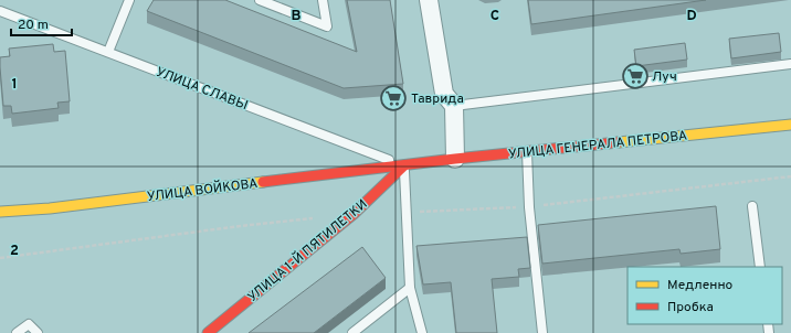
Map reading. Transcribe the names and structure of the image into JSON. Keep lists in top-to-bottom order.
{
  "streets": {
    "main road": ["УЛИЦА ГЕНЕРАЛА ПЕТРОВА", "УЛИЦА ВОЙКОВА", "УЛИЦА 1-Й ПЯТИЛЕТКИ"],
    "lane": ["УЛИЦА СЛАВЫ"]
  },
  "crossings": [
    ["УЛИЦА СЛАВЫ", "УЛИЦА ГЕНЕРАЛА ПЕТРОВА"],
    ["УЛИЦА СЛАВЫ", "УЛИЦА ВОЙКОВА"],
    ["УЛИЦА СЛАВЫ", "УЛИЦА 1-Й ПЯТИЛЕТКИ"],
    ["УЛИЦА ГЕНЕРАЛА ПЕТРОВА", "УЛИЦА ВОЙКОВА"],
    ["УЛИЦА ГЕНЕРАЛА ПЕТРОВА", "УЛИЦА 1-Й ПЯТИЛЕТКИ"],
    ["УЛИЦА ВОЙКОВА", "УЛИЦА 1-Й ПЯТИЛЕТКИ"]
  ],
  "places": {
    "supermarket": ["Луч", "Таврида"]
  },
  "legend": ["Медленно", "Пробка"],
  "scale_bar": "20 m",
  "grid": {
    "columns": ["B", "C", "D"],
    "rows": ["1", "2"]
  }
}
